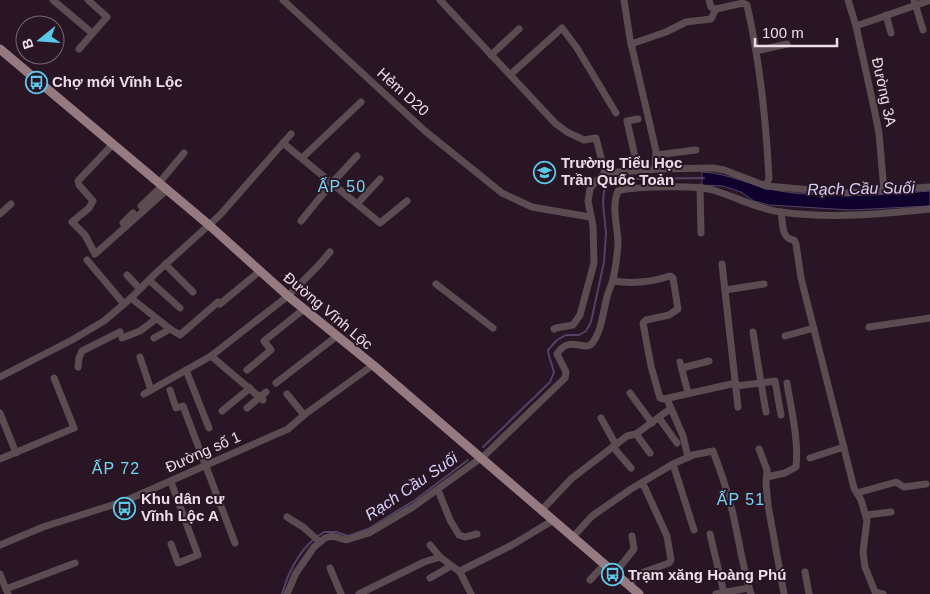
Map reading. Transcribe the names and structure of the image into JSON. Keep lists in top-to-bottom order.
{
  "streets": {
    "main road": ["Đường Vĩnh Lộc"],
    "street": ["Hẻm D20", "Đường 3A", "Đường số 1"]
  },
  "crossings": [
    ["Đường Vĩnh Lộc", "Đường số 1"]
  ],
  "districts": ["ẤP 50", "ẤP 72", "ẤP 51"],
  "water": ["Rạch Cầu Suối"],
  "places": {
    "bus stop": ["Chợ mới Vĩnh Lộc", "Khu dân cư Vĩnh Lộc A", "Trạm xăng Hoàng Phú"],
    "school or university": ["Trường Tiểu Học Trần Quốc Toản"]
  },
  "scale_bar": "100 m",
  "north": "left"
}
